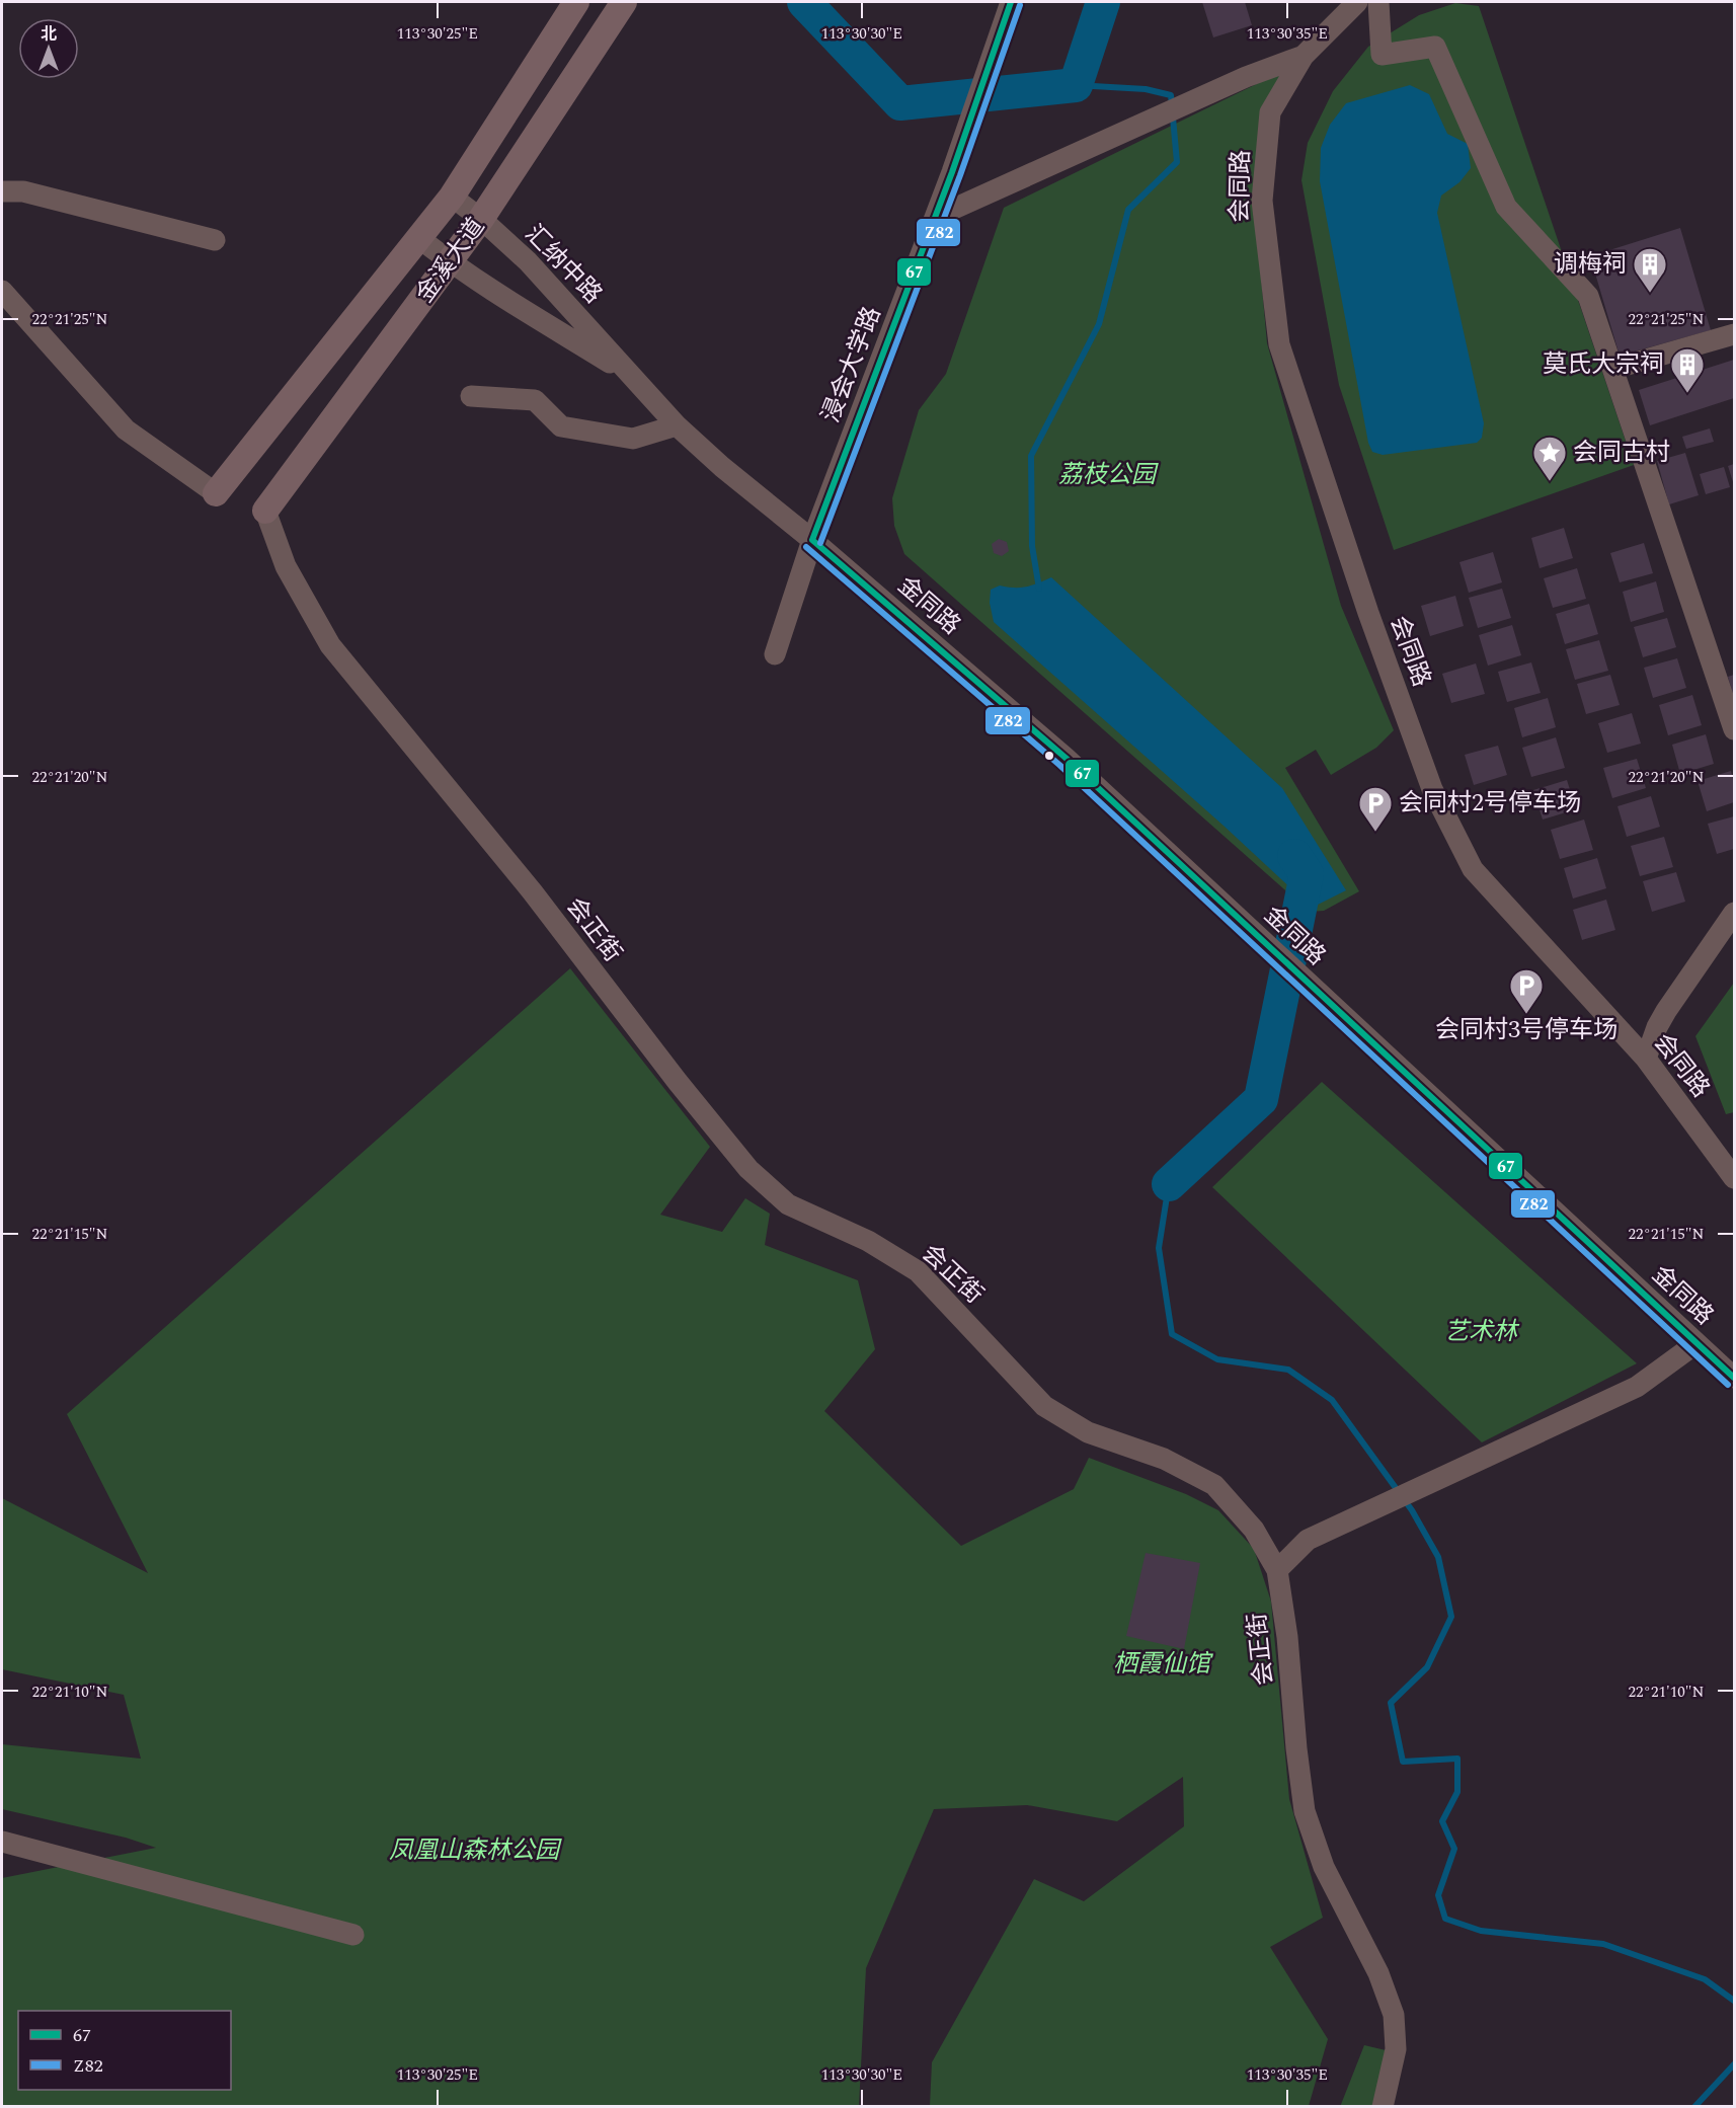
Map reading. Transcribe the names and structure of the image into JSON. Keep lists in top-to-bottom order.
{
  "streets": {
    "main road": ["金溪大道"],
    "street": [
      "会同路",
      "汇纳中路",
      "浸会大学路",
      "金同路",
      "会正街"
    ]
  },
  "crossings": [
    ["会同路", "浸会大学路"],
    ["金溪大道", "汇纳中路"],
    ["金溪大道", "会正街"],
    ["汇纳中路", "浸会大学路"],
    ["汇纳中路", "金同路"],
    ["浸会大学路", "金同路"]
  ],
  "parks": [
    "荔枝公园",
    "艺术林",
    "栖霞仙馆",
    "凤凰山森林公园"
  ],
  "places": {
    "building": ["调梅祠", "莫氏大宗祠"],
    "place": ["会同古村"],
    "parking": ["会同村2号停车场", "会同村3号停车场"]
  },
  "lines": ["transit line 67", "transit line Z82"],
  "legend": ["67", "Z82"],
  "north": "top",
  "coordinates": [
    "113°30'25\"E",
    "113°30'30\"E",
    "113°30'35\"E",
    "22°21'25\"N",
    "22°21'20\"N",
    "22°21'15\"N",
    "22°21'10\"N"
  ]
}
